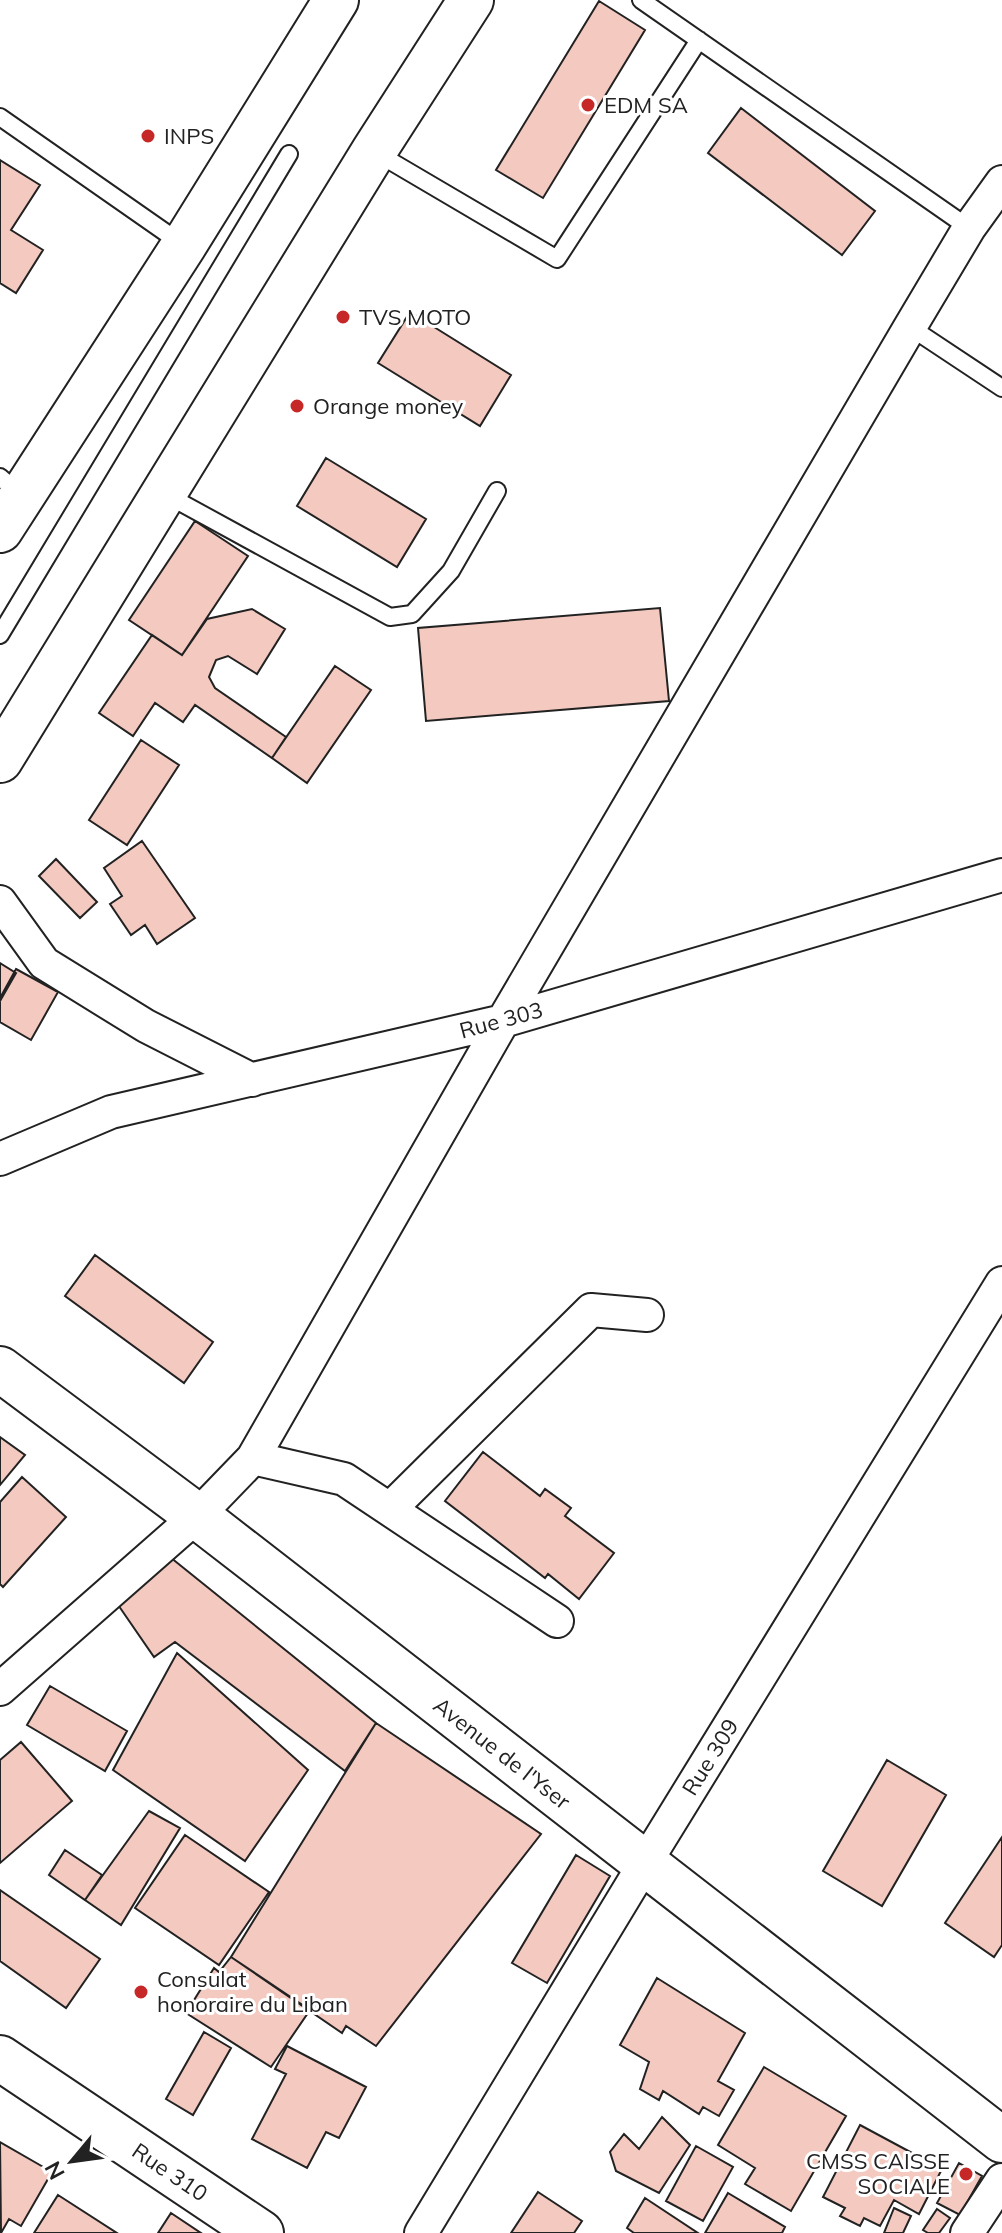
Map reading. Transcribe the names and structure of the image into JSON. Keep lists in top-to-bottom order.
{
  "streets": {
    "street": [
      "Rue 303",
      "Avenue de l'Yser",
      "Rue 309",
      "Rue 310"
    ]
  },
  "crossings": [
    ["Avenue de l'Yser", "Rue 309"]
  ],
  "places": [
    "EDM SA",
    "INPS",
    "TVS MOTO",
    "Orange money",
    "Consulat honoraire du Liban",
    "CMSS CAISSE SOCIALE"
  ],
  "north": "bottom left"
}
